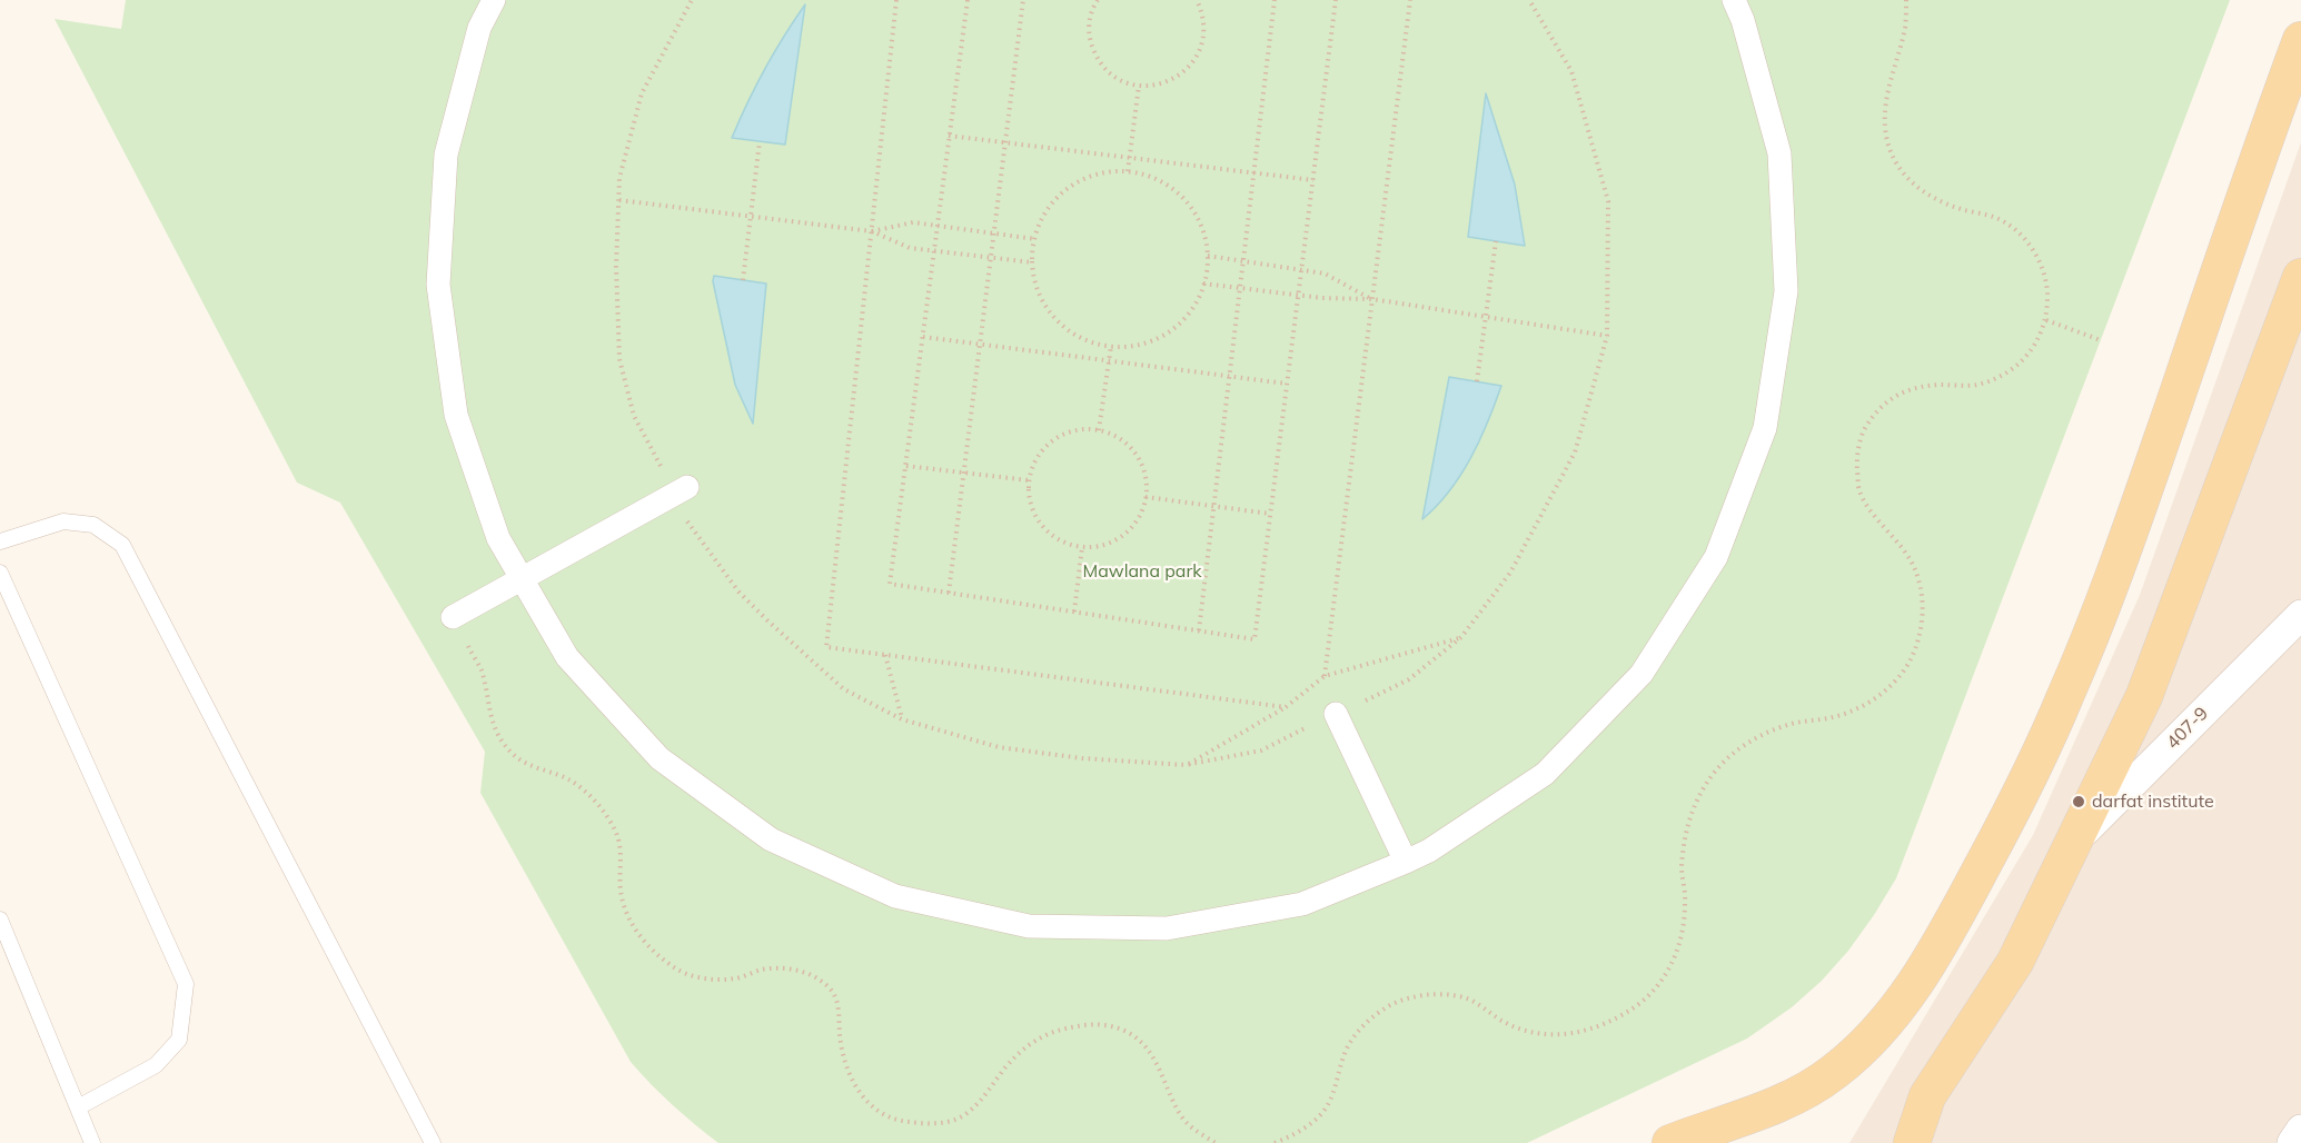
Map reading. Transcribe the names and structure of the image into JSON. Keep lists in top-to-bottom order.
{
  "streets": {
    "street": ["407-9"]
  },
  "parks": ["Mawlana park"],
  "places": ["darfat institute"]
}
